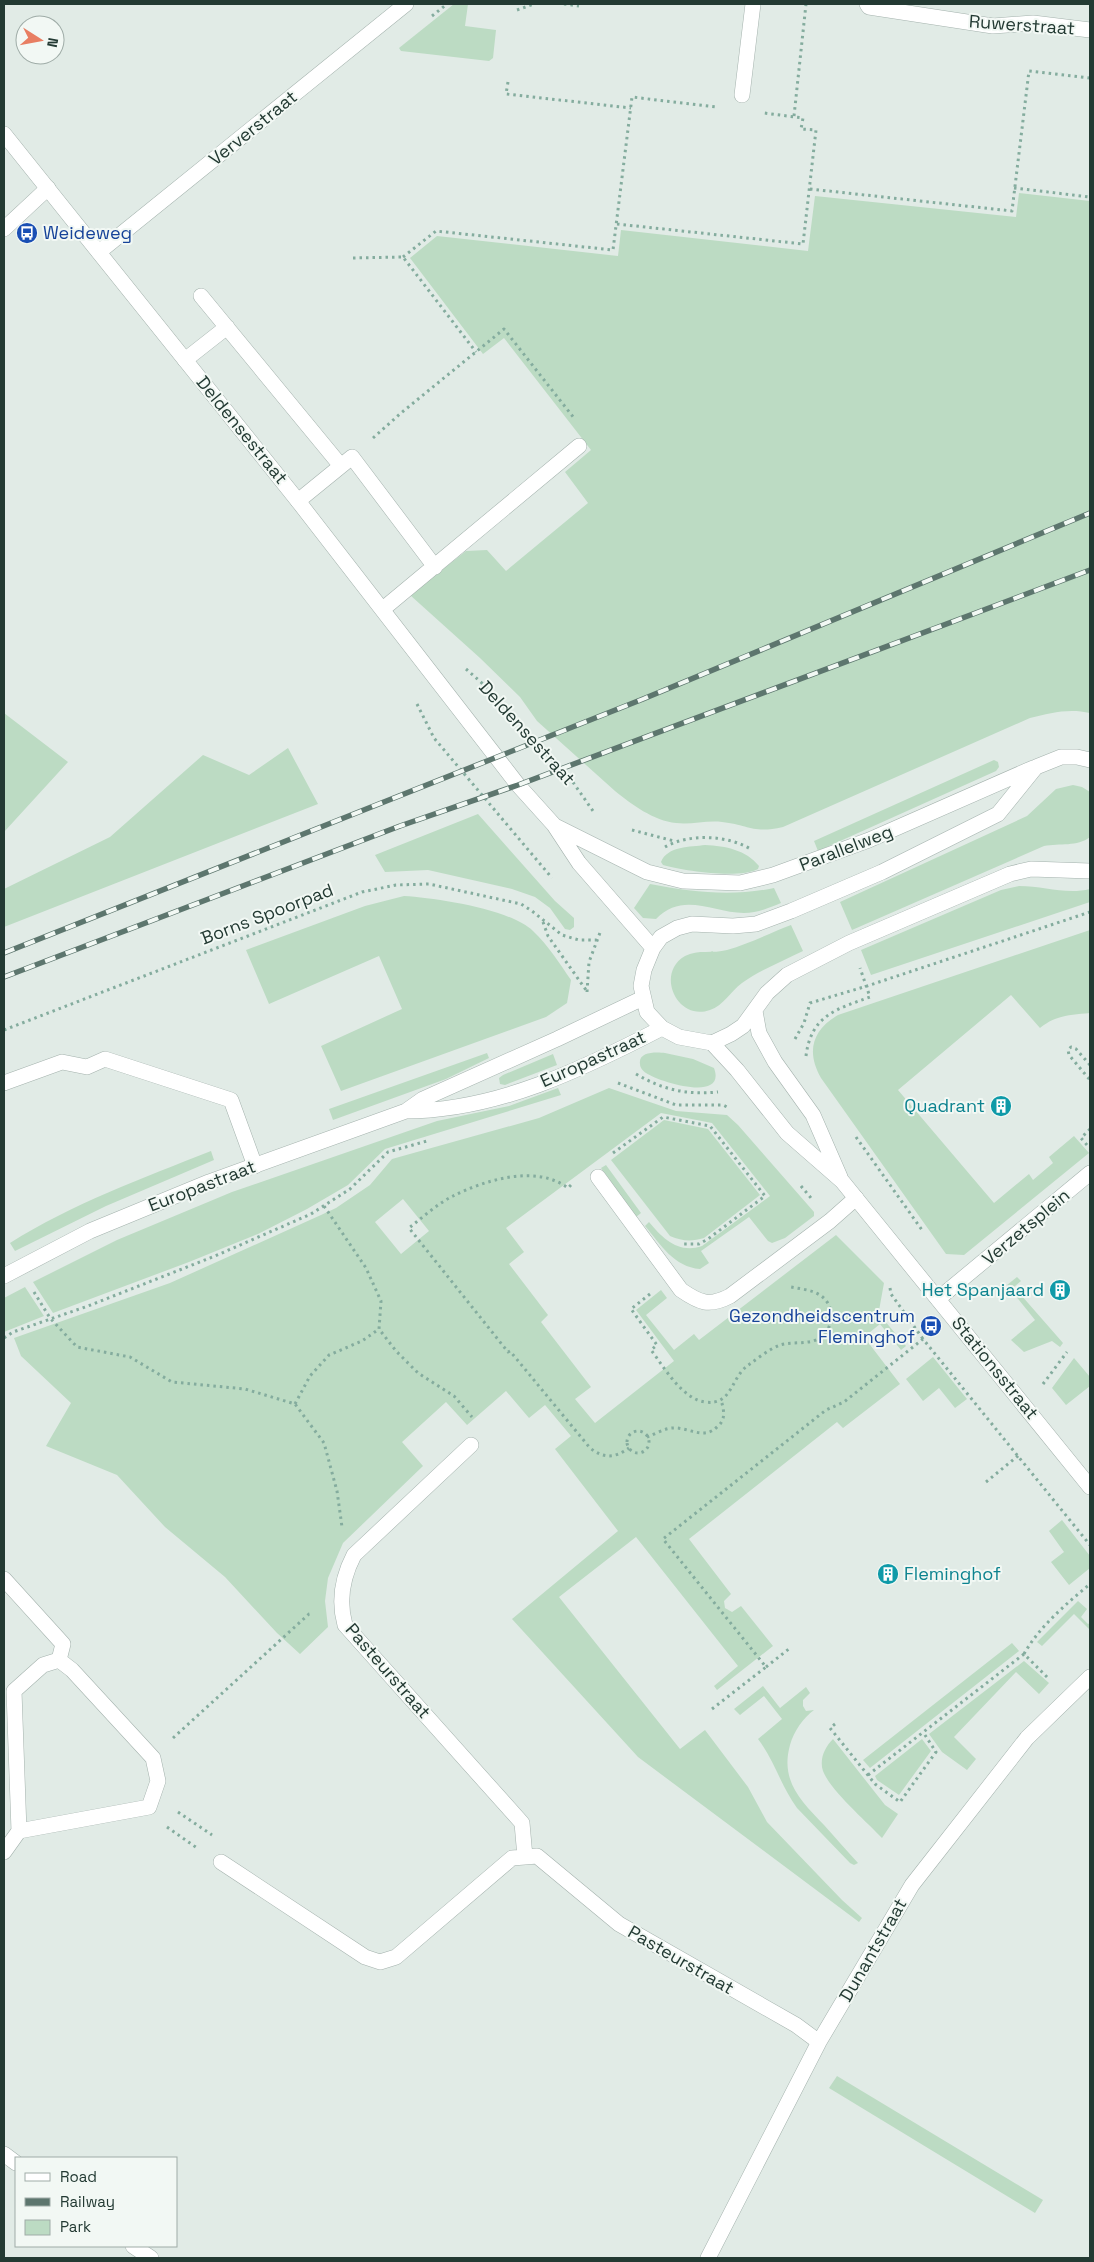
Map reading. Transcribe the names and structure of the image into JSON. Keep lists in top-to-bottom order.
{
  "streets": {
    "street": [
      "Ruwerstraat",
      "Ververstraat",
      "Deldensestraat",
      "Parallelweg",
      "Europastraat",
      "Verzetsplein",
      "Stationsstraat",
      "Pasteurstraat",
      "Dunantstraat"
    ],
    "path": ["Borns Spoorpad"]
  },
  "crossings": [
    ["Ververstraat", "Deldensestraat"],
    ["Deldensestraat", "Parallelweg"],
    ["Verzetsplein", "Stationsstraat"],
    ["Pasteurstraat", "Dunantstraat"]
  ],
  "places": {
    "bus stop": ["Weideweg", "Gezondheidscentrum Fleminghof"],
    "building": ["Quadrant", "Het Spanjaard", "Fleminghof"]
  },
  "legend": ["Road", "Railway", "Park"],
  "north": "right"
}
